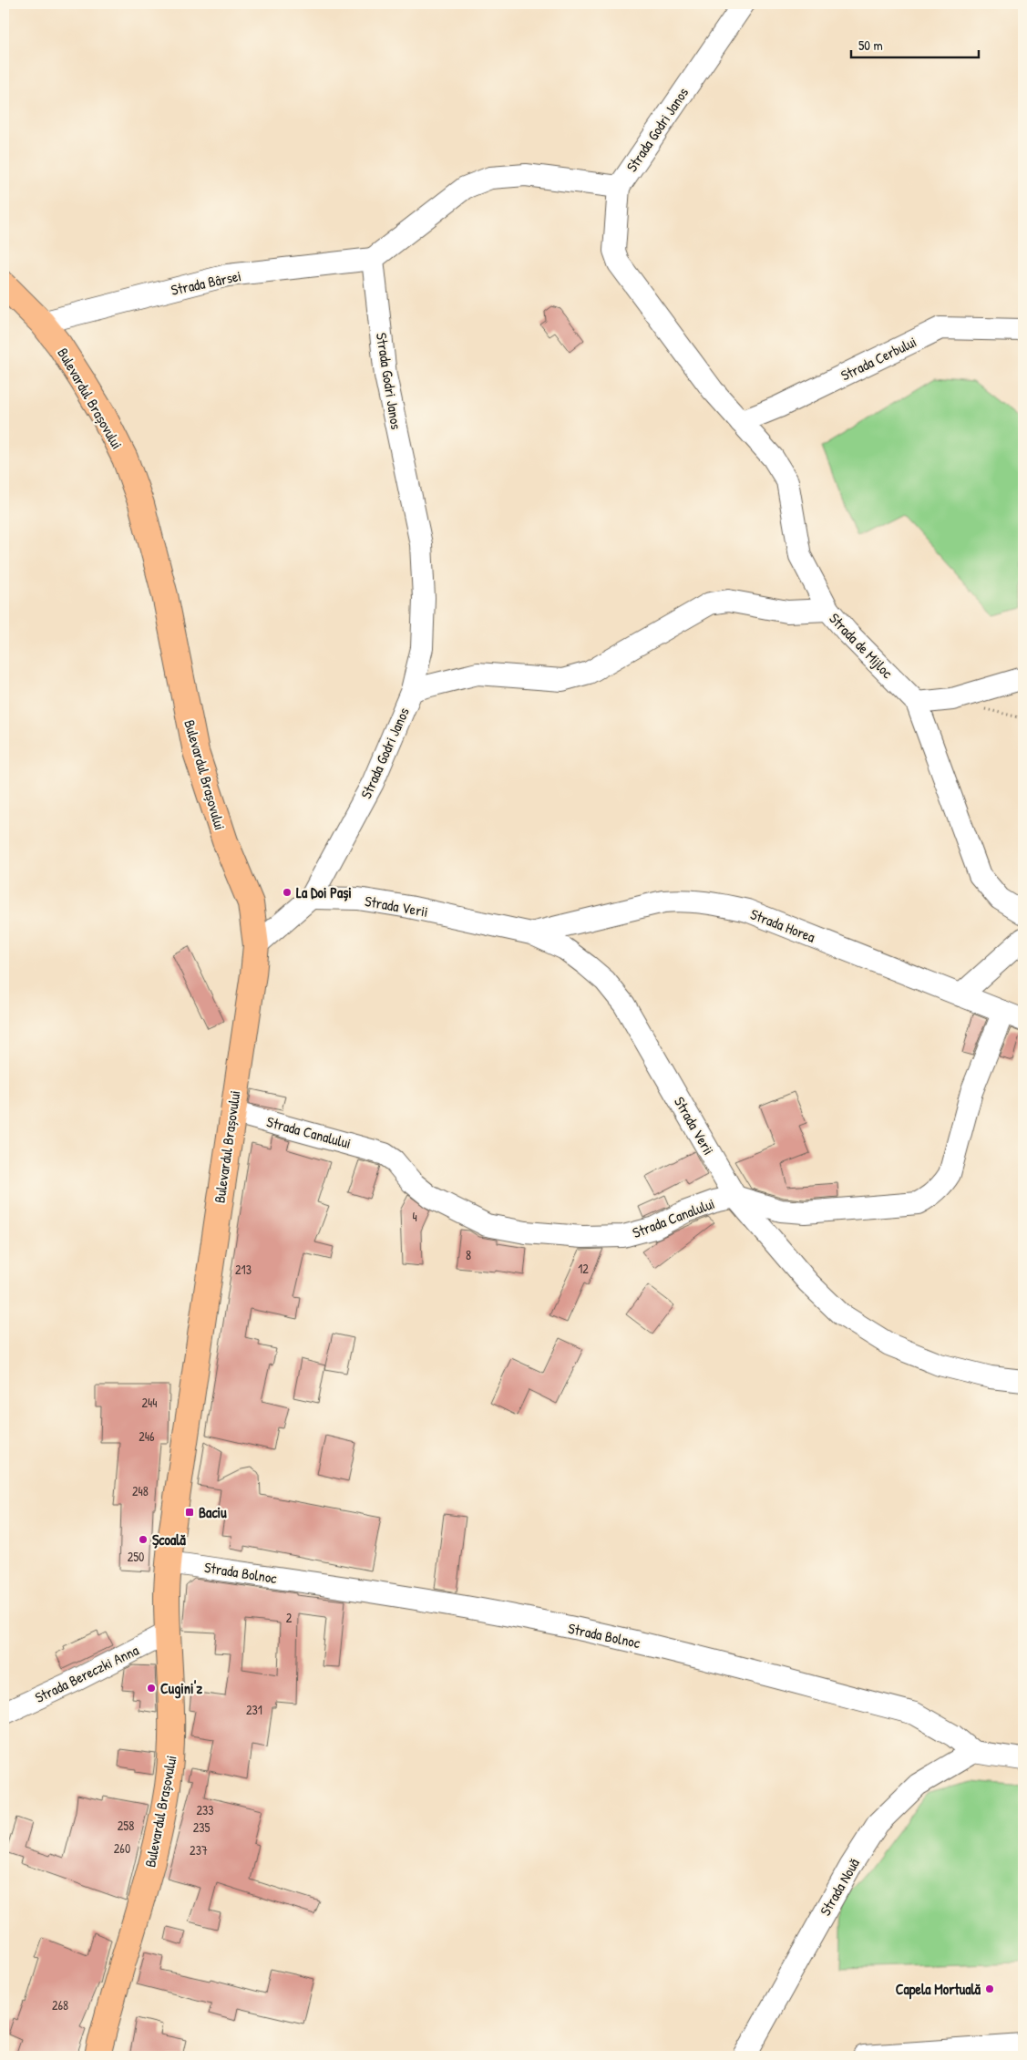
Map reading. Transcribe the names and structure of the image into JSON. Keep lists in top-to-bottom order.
{
  "streets": {
    "main road": ["Bulevardul Brașovului"],
    "street": [
      "Strada Godri Janos",
      "Strada Bârsei",
      "Strada Cerbului",
      "Strada de Mijloc",
      "Strada Verii",
      "Strada Horea",
      "Strada Canalului",
      "Strada Bolnoc",
      "Strada Bereczki Anna",
      "Strada Nouă"
    ]
  },
  "crossings": [
    ["Strada Godri Janos", "Strada Bârsei"],
    ["Strada Godri Janos", "Bulevardul Brașovului"],
    ["Strada Godri Janos", "Strada de Mijloc"],
    ["Strada Godri Janos", "Strada Verii"],
    ["Strada Bârsei", "Bulevardul Brașovului"],
    ["Bulevardul Brașovului", "Strada Canalului"],
    ["Bulevardul Brașovului", "Strada Bolnoc"],
    ["Bulevardul Brașovului", "Strada Bereczki Anna"],
    ["Strada Verii", "Strada Horea"],
    ["Strada Verii", "Strada Canalului"],
    ["Strada Bolnoc", "Strada Nouă"]
  ],
  "places": {
    "other": [
      "La Doi Pași",
      "Școală",
      "Cugini'z",
      "Capela Mortuală"
    ],
    "transit": ["Baciu"]
  },
  "house_numbers": [
    "4",
    "8",
    "12",
    "213",
    "244",
    "246",
    "248",
    "250",
    "2",
    "231",
    "233",
    "258",
    "235",
    "260",
    "237",
    "268"
  ],
  "scale_bar": "50 m"
}
